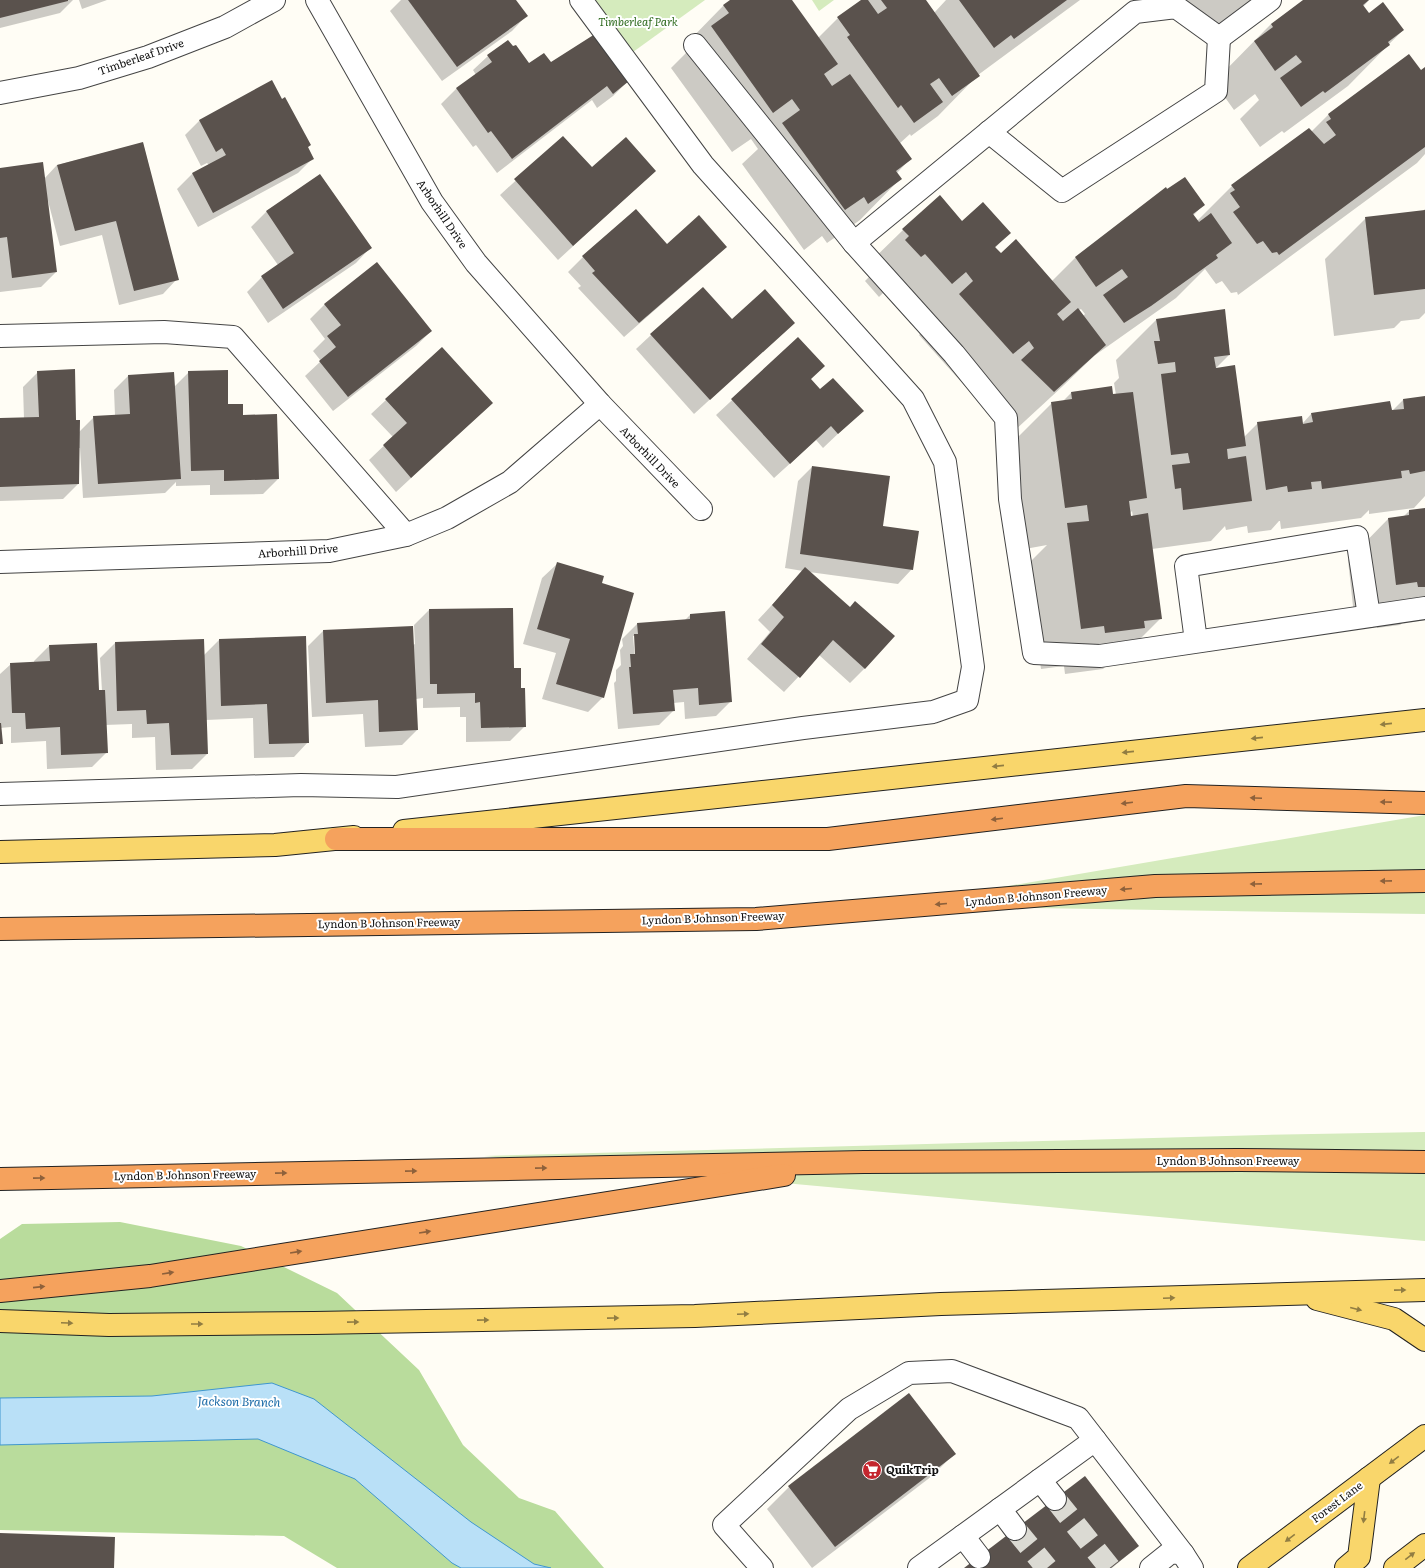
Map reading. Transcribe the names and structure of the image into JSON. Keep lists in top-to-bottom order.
{
  "streets": {
    "highway": ["Lyndon B Johnson Freeway"],
    "main road": ["Forest Lane"],
    "street": ["Timberleaf Drive", "Arborhill Drive"]
  },
  "one_way": ["Forest Lane"],
  "water": ["Jackson Branch"],
  "parks": ["Timberleaf Park"],
  "places": {
    "supermarket": ["QuikTrip"]
  }
}
